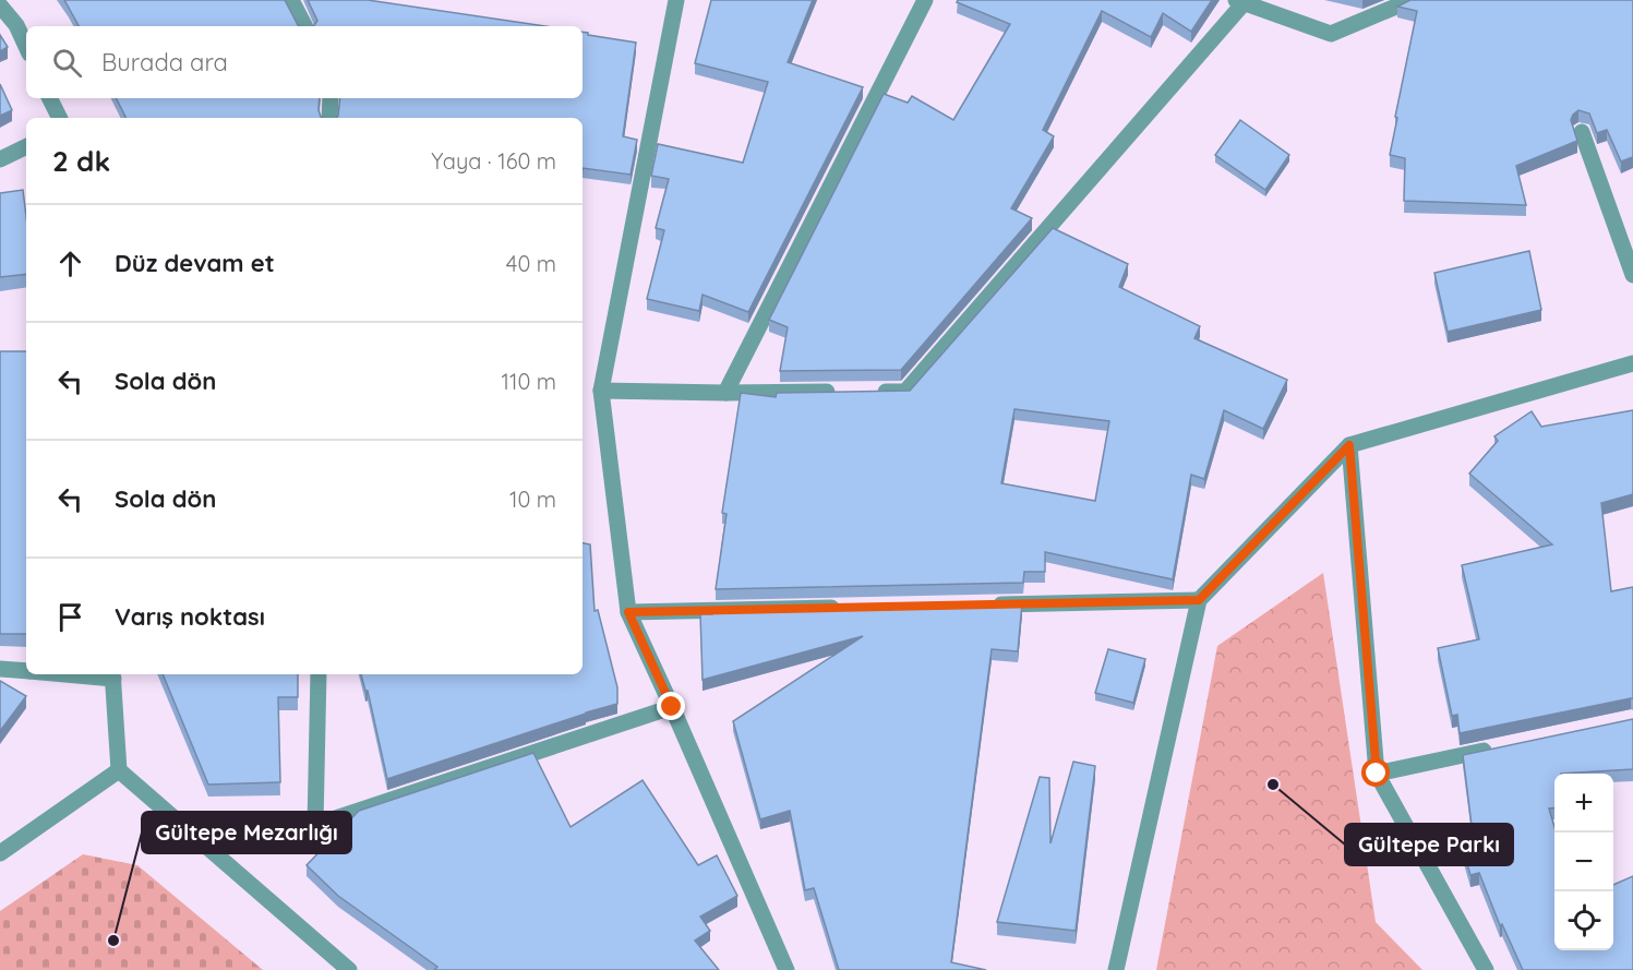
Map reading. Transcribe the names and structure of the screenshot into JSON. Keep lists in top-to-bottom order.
{
  "places": ["Gültepe Parkı", "Gültepe Mezarlığı"],
  "page": {
    "search": "Burada ara",
    "heading": ["2 dk", "Yaya · 160 m"],
    "list": [
      ["Düz devam et", "40 m"],
      ["Sola dön", "110 m"],
      ["Sola dön", "10 m"],
      "Varış noktası"
    ],
    "map_buttons": ["+", "−"]
  }
}
